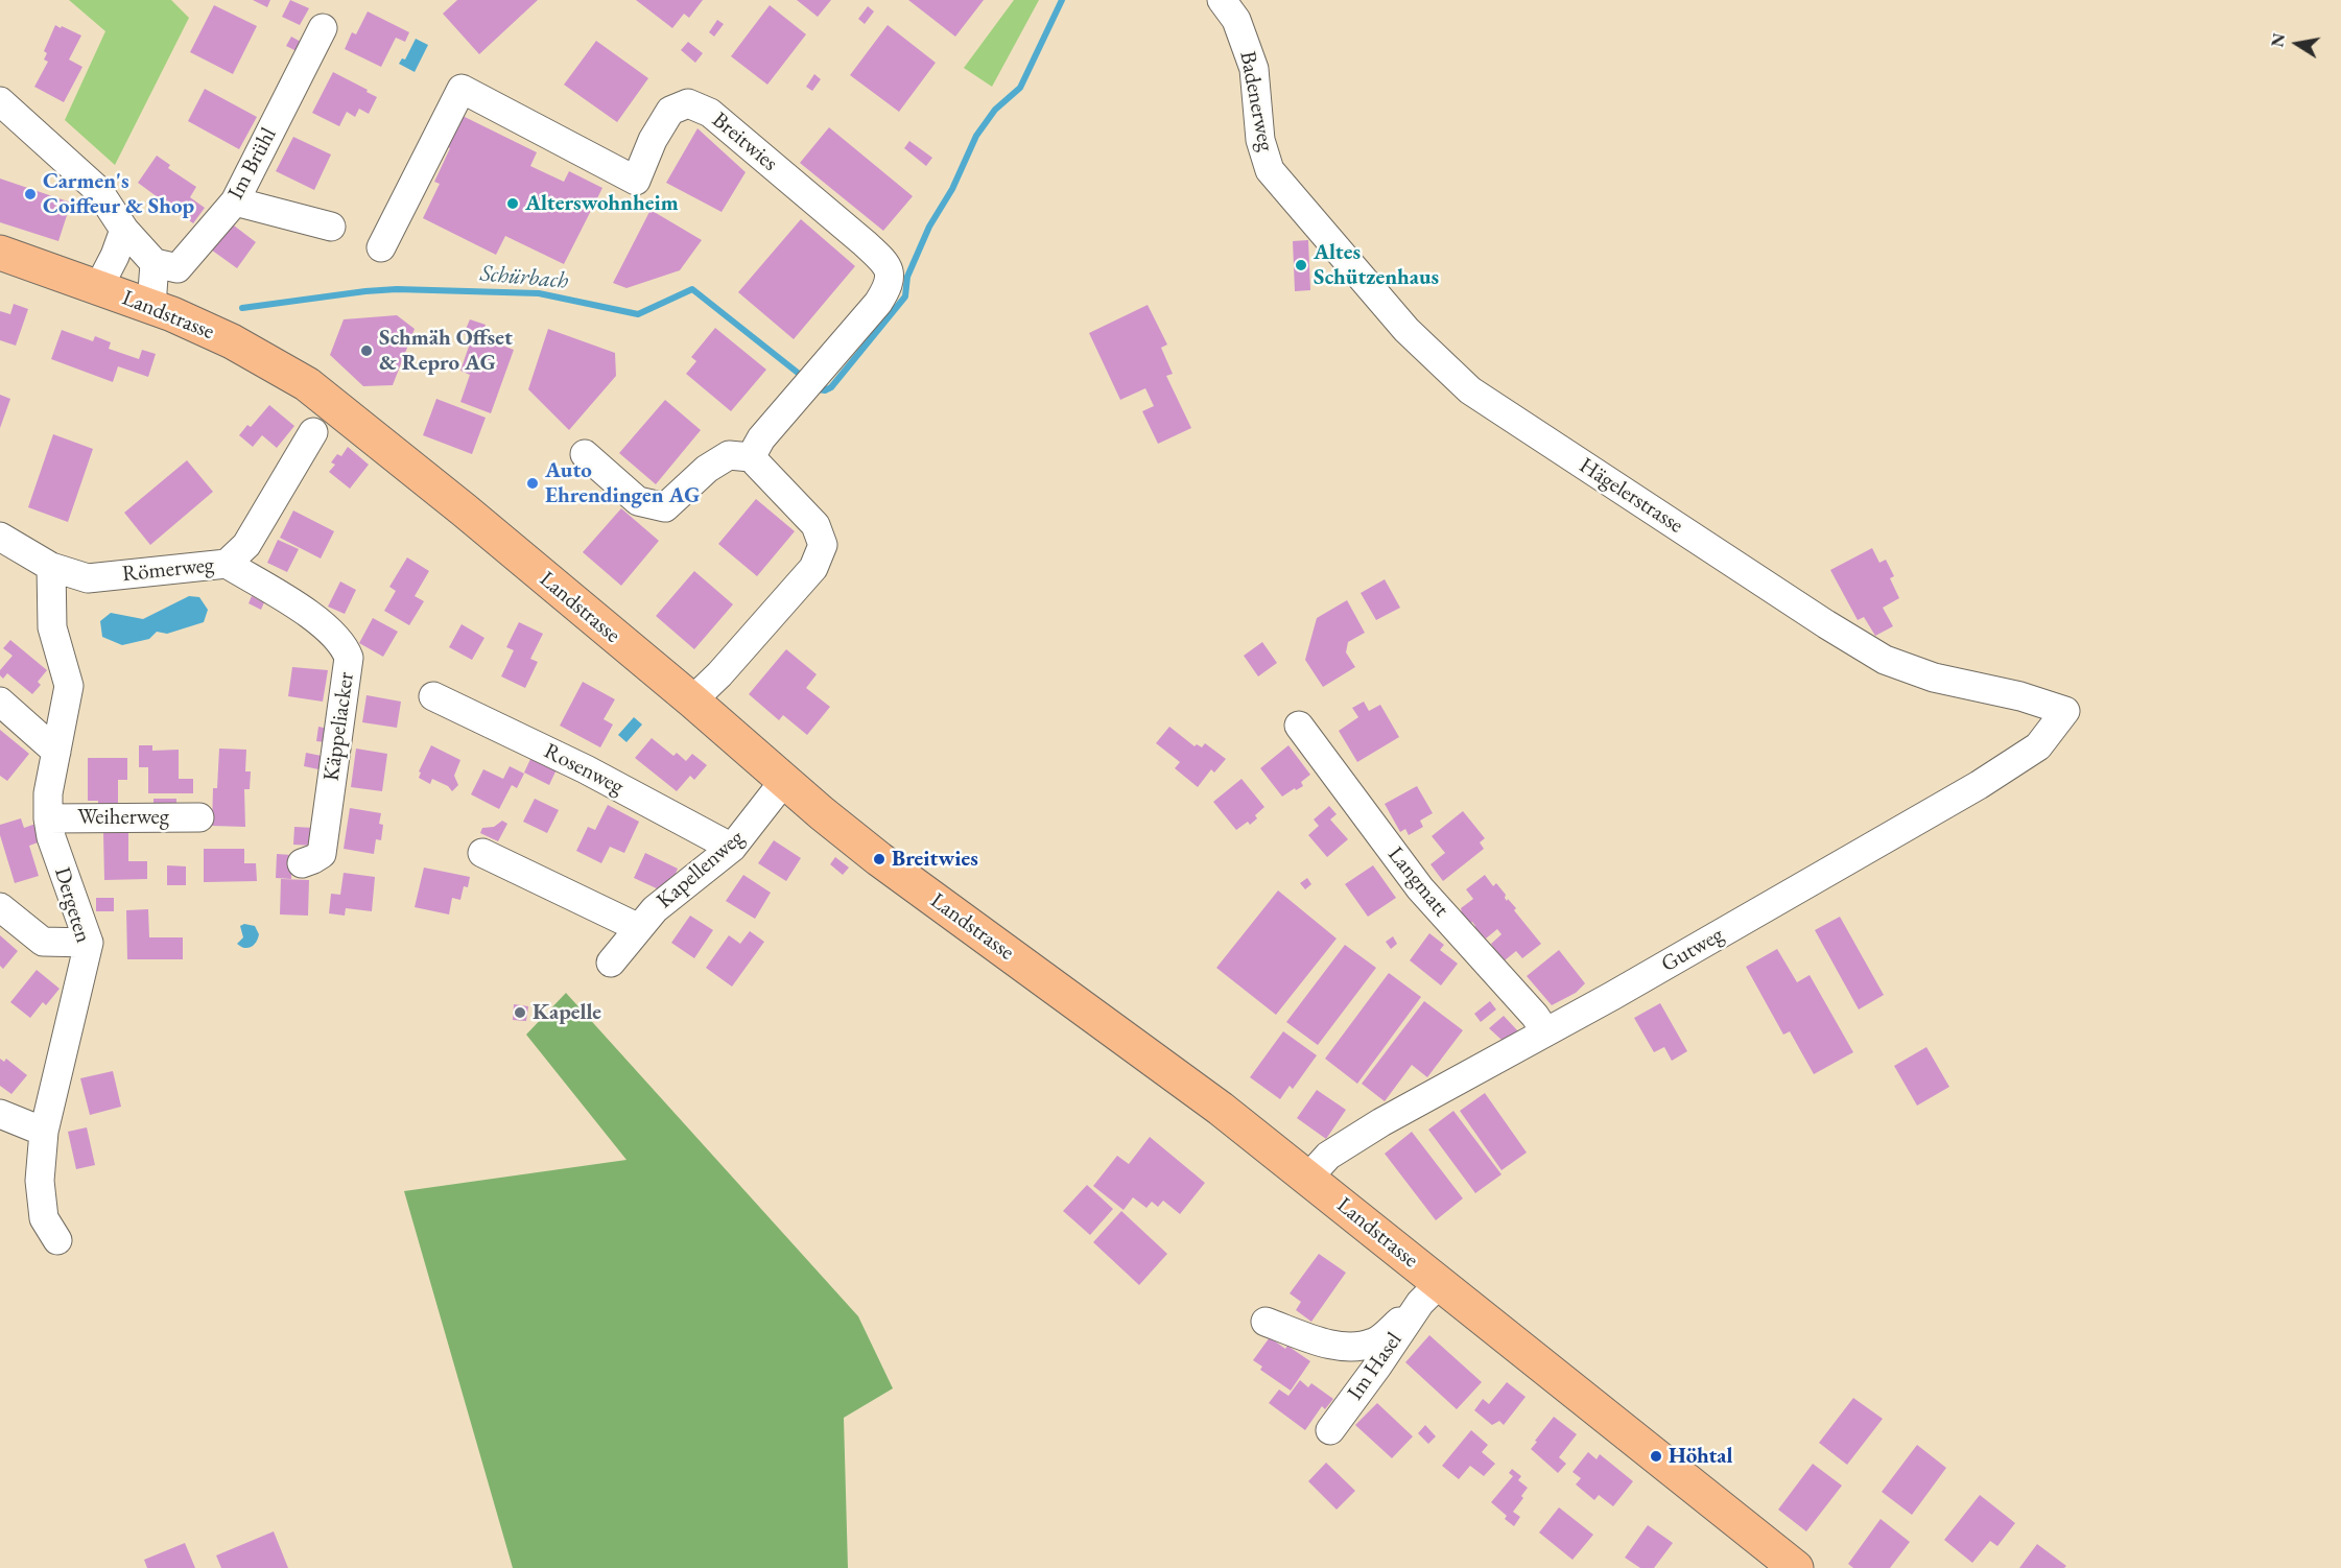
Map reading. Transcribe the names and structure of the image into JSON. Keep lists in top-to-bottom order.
{
  "streets": {
    "main road": ["Landstrasse"],
    "street": [
      "Badenerweg",
      "Breitwies",
      "Im Brühl",
      "Hägelerstrasse",
      "Römerweg",
      "Käppeliacker",
      "Rosenweg",
      "Weiherweg",
      "Kapellenweg",
      "Langmatt",
      "Dergeten",
      "Gutweg",
      "Im Hasel"
    ]
  },
  "crossings": [
    ["Badenerweg", "Hägelerstrasse"],
    ["Landstrasse", "Kapellenweg"],
    ["Landstrasse", "Gutweg"],
    ["Landstrasse", "Im Hasel"],
    ["Hägelerstrasse", "Gutweg"],
    ["Römerweg", "Käppeliacker"],
    ["Römerweg", "Dergeten"],
    ["Rosenweg", "Kapellenweg"],
    ["Weiherweg", "Dergeten"],
    ["Langmatt", "Gutweg"]
  ],
  "water": ["Schürbach"],
  "places": [
    "Carmen's Coiffeur & Shop",
    "Alterswohnheim",
    "Altes Schützenhaus",
    "Schmäh Offset & Repro AG",
    "Auto Ehrendingen AG",
    "Breitwies",
    "Kapelle",
    "Höhtal"
  ],
  "north": "left"
}
